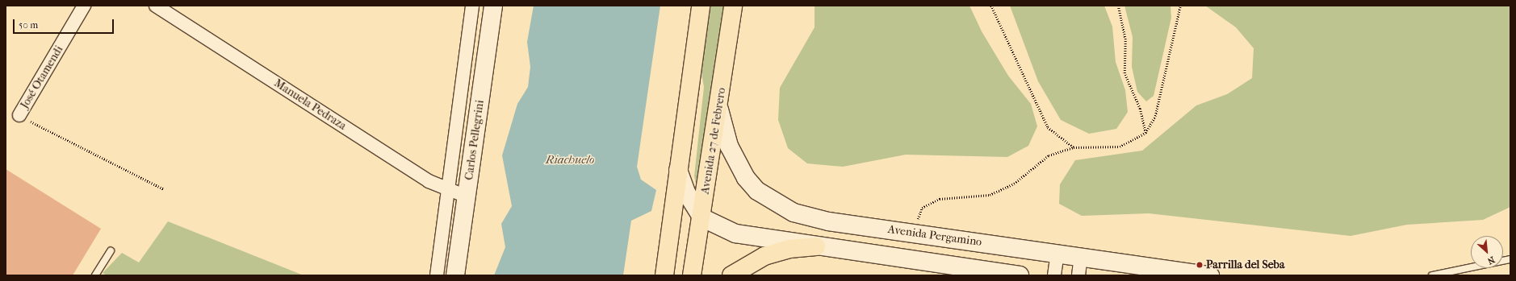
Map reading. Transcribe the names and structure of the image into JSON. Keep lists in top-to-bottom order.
{
  "streets": {
    "main road": ["Carlos Pellegrini", "Avenida 27 de Febrero", "Avenida Pergamino"],
    "street": ["José Otamendi", "Manuela Pedraza"]
  },
  "crossings": [
    ["Manuela Pedraza", "Carlos Pellegrini"],
    ["Avenida 27 de Febrero", "Avenida Pergamino"]
  ],
  "water": ["Riachuelo"],
  "places": ["Parrilla del Seba"],
  "scale_bar": "50 m",
  "north": "bottom right"
}
